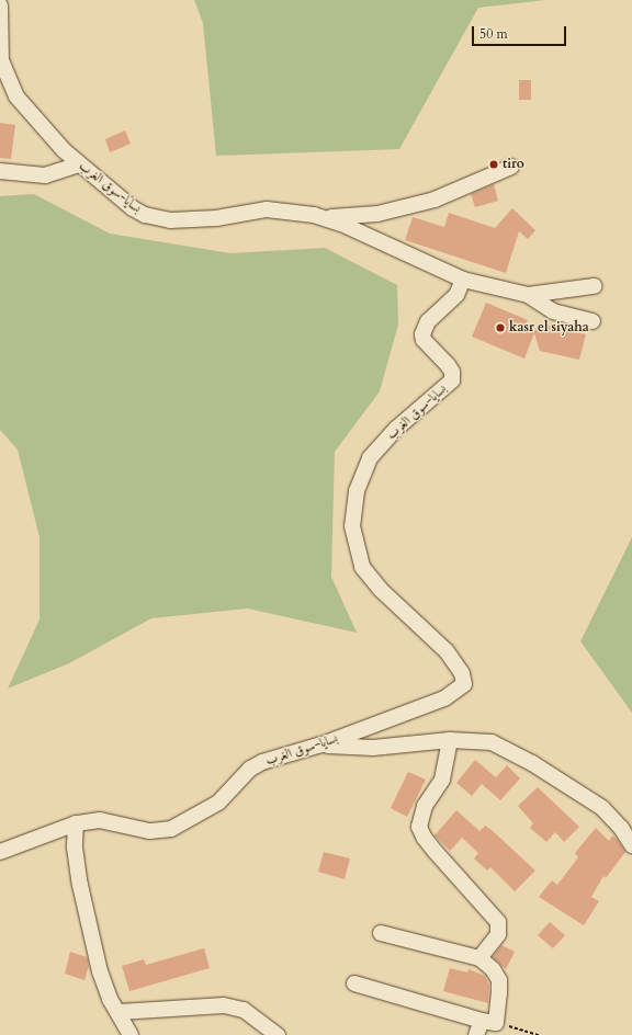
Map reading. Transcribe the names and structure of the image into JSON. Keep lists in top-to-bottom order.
{
  "streets": {
    "street": ["بسايا-سوق الغرب"]
  },
  "places": ["tiro", "kasr el siyaha"],
  "scale_bar": "50 m"
}
